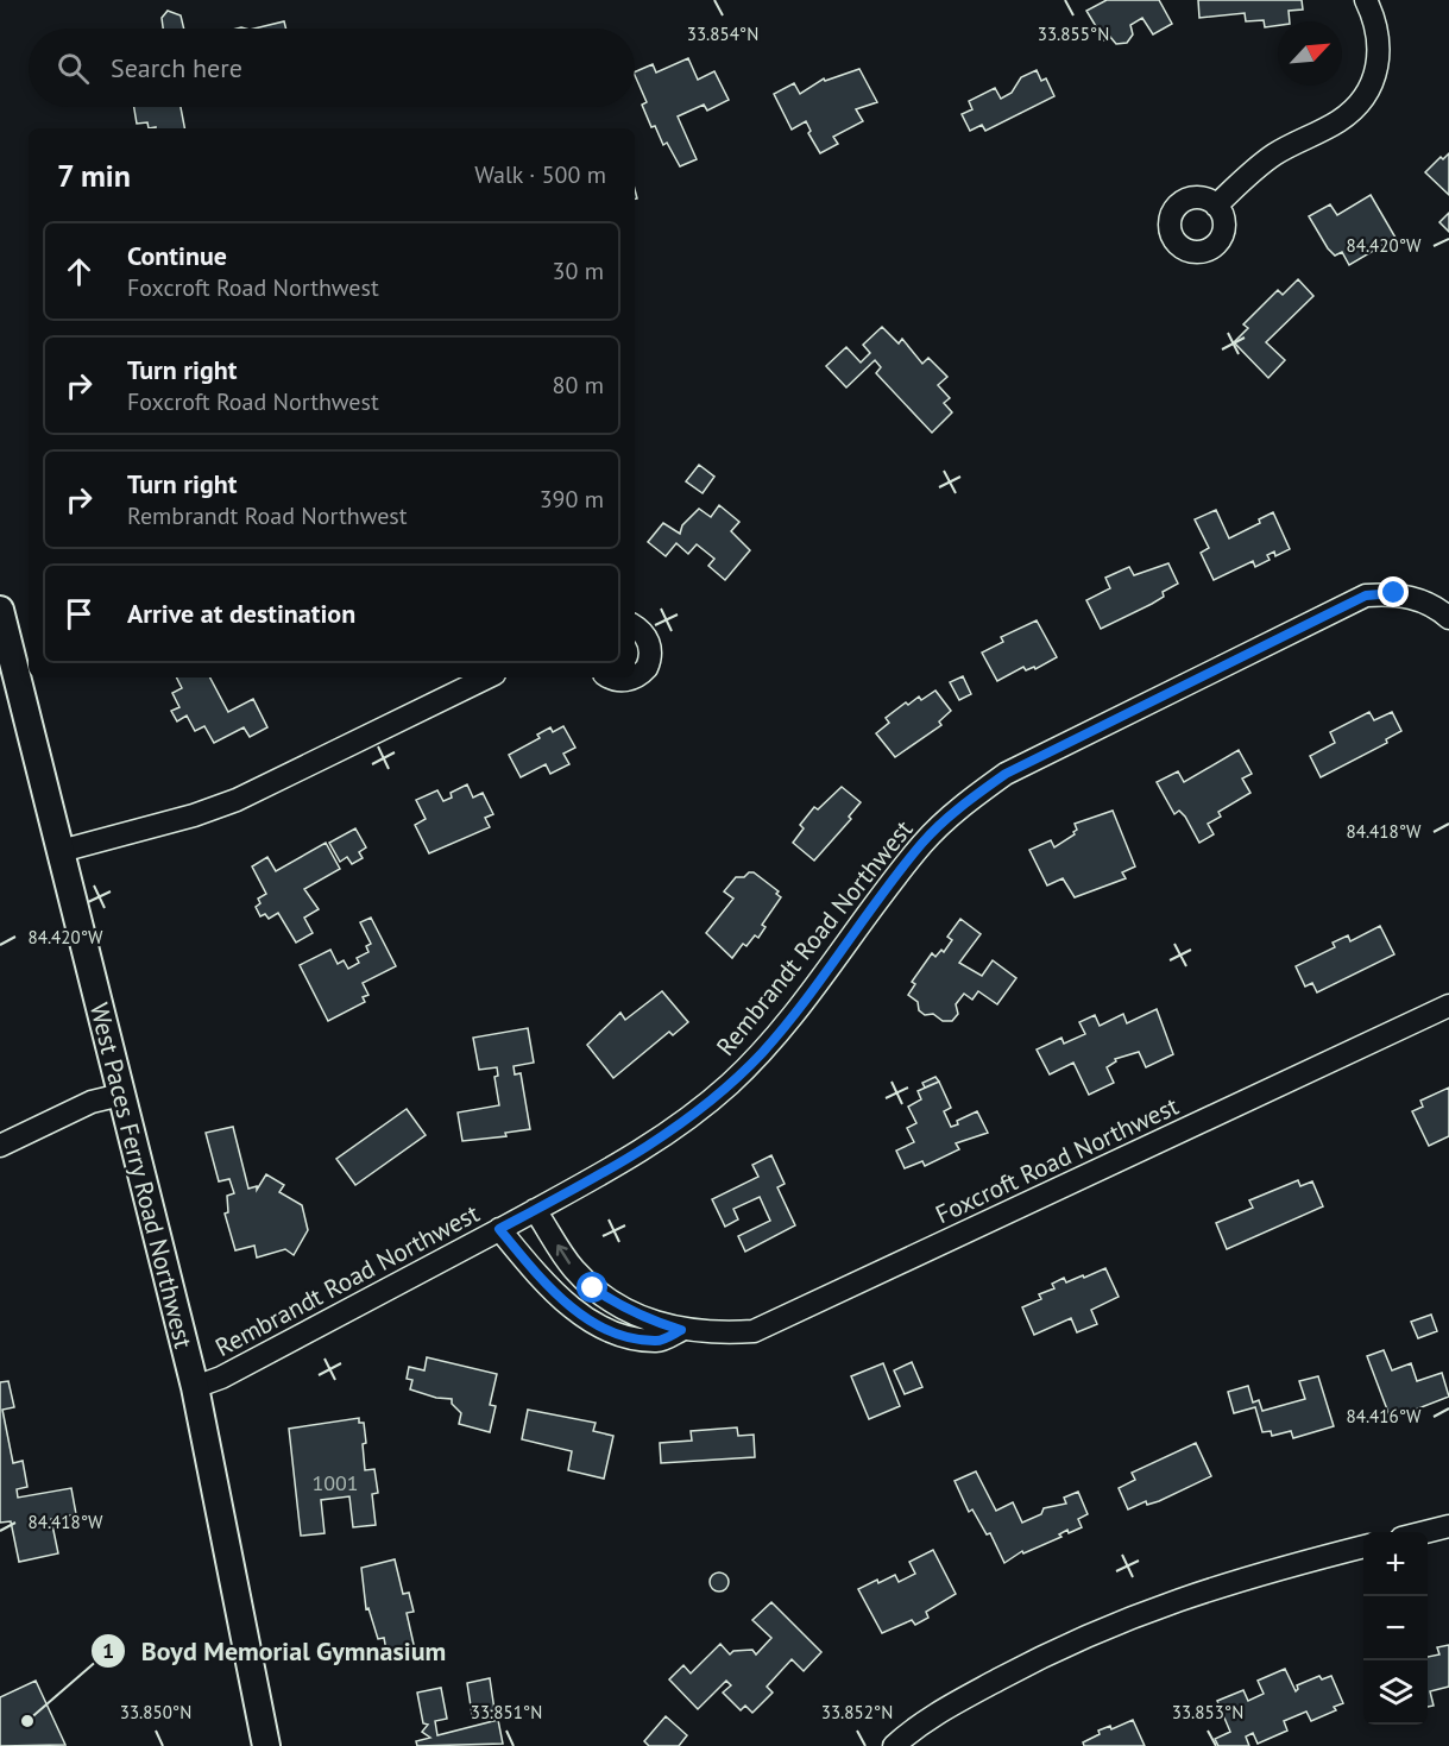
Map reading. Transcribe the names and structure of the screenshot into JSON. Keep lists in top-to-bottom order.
{
  "streets": {
    "main road": ["West Paces Ferry Road Northwest"],
    "street": ["Rembrandt Road Northwest", "Foxcroft Road Northwest"]
  },
  "crossings": [
    ["Rembrandt Road Northwest", "Foxcroft Road Northwest"],
    ["Rembrandt Road Northwest", "West Paces Ferry Road Northwest"]
  ],
  "places": ["Boyd Memorial Gymnasium"],
  "house_numbers": ["1001"],
  "north": "top right",
  "page": {
    "search": "Search here",
    "heading": ["7 min", "Walk · 500 m"],
    "list": [
      ["Continue", "Foxcroft Road Northwest", "30 m"],
      ["Turn right", "Foxcroft Road Northwest", "80 m"],
      ["Turn right", "Rembrandt Road Northwest", "390 m"],
      "Arrive at destination"
    ],
    "map_buttons": ["+", "−"]
  },
  "coordinates": [
    "33.854°N",
    "33.855°N",
    "84.420°W",
    "84.418°W",
    "84.416°W",
    "33.850°N",
    "33.851°N",
    "33.852°N",
    "33.853°N"
  ]
}
